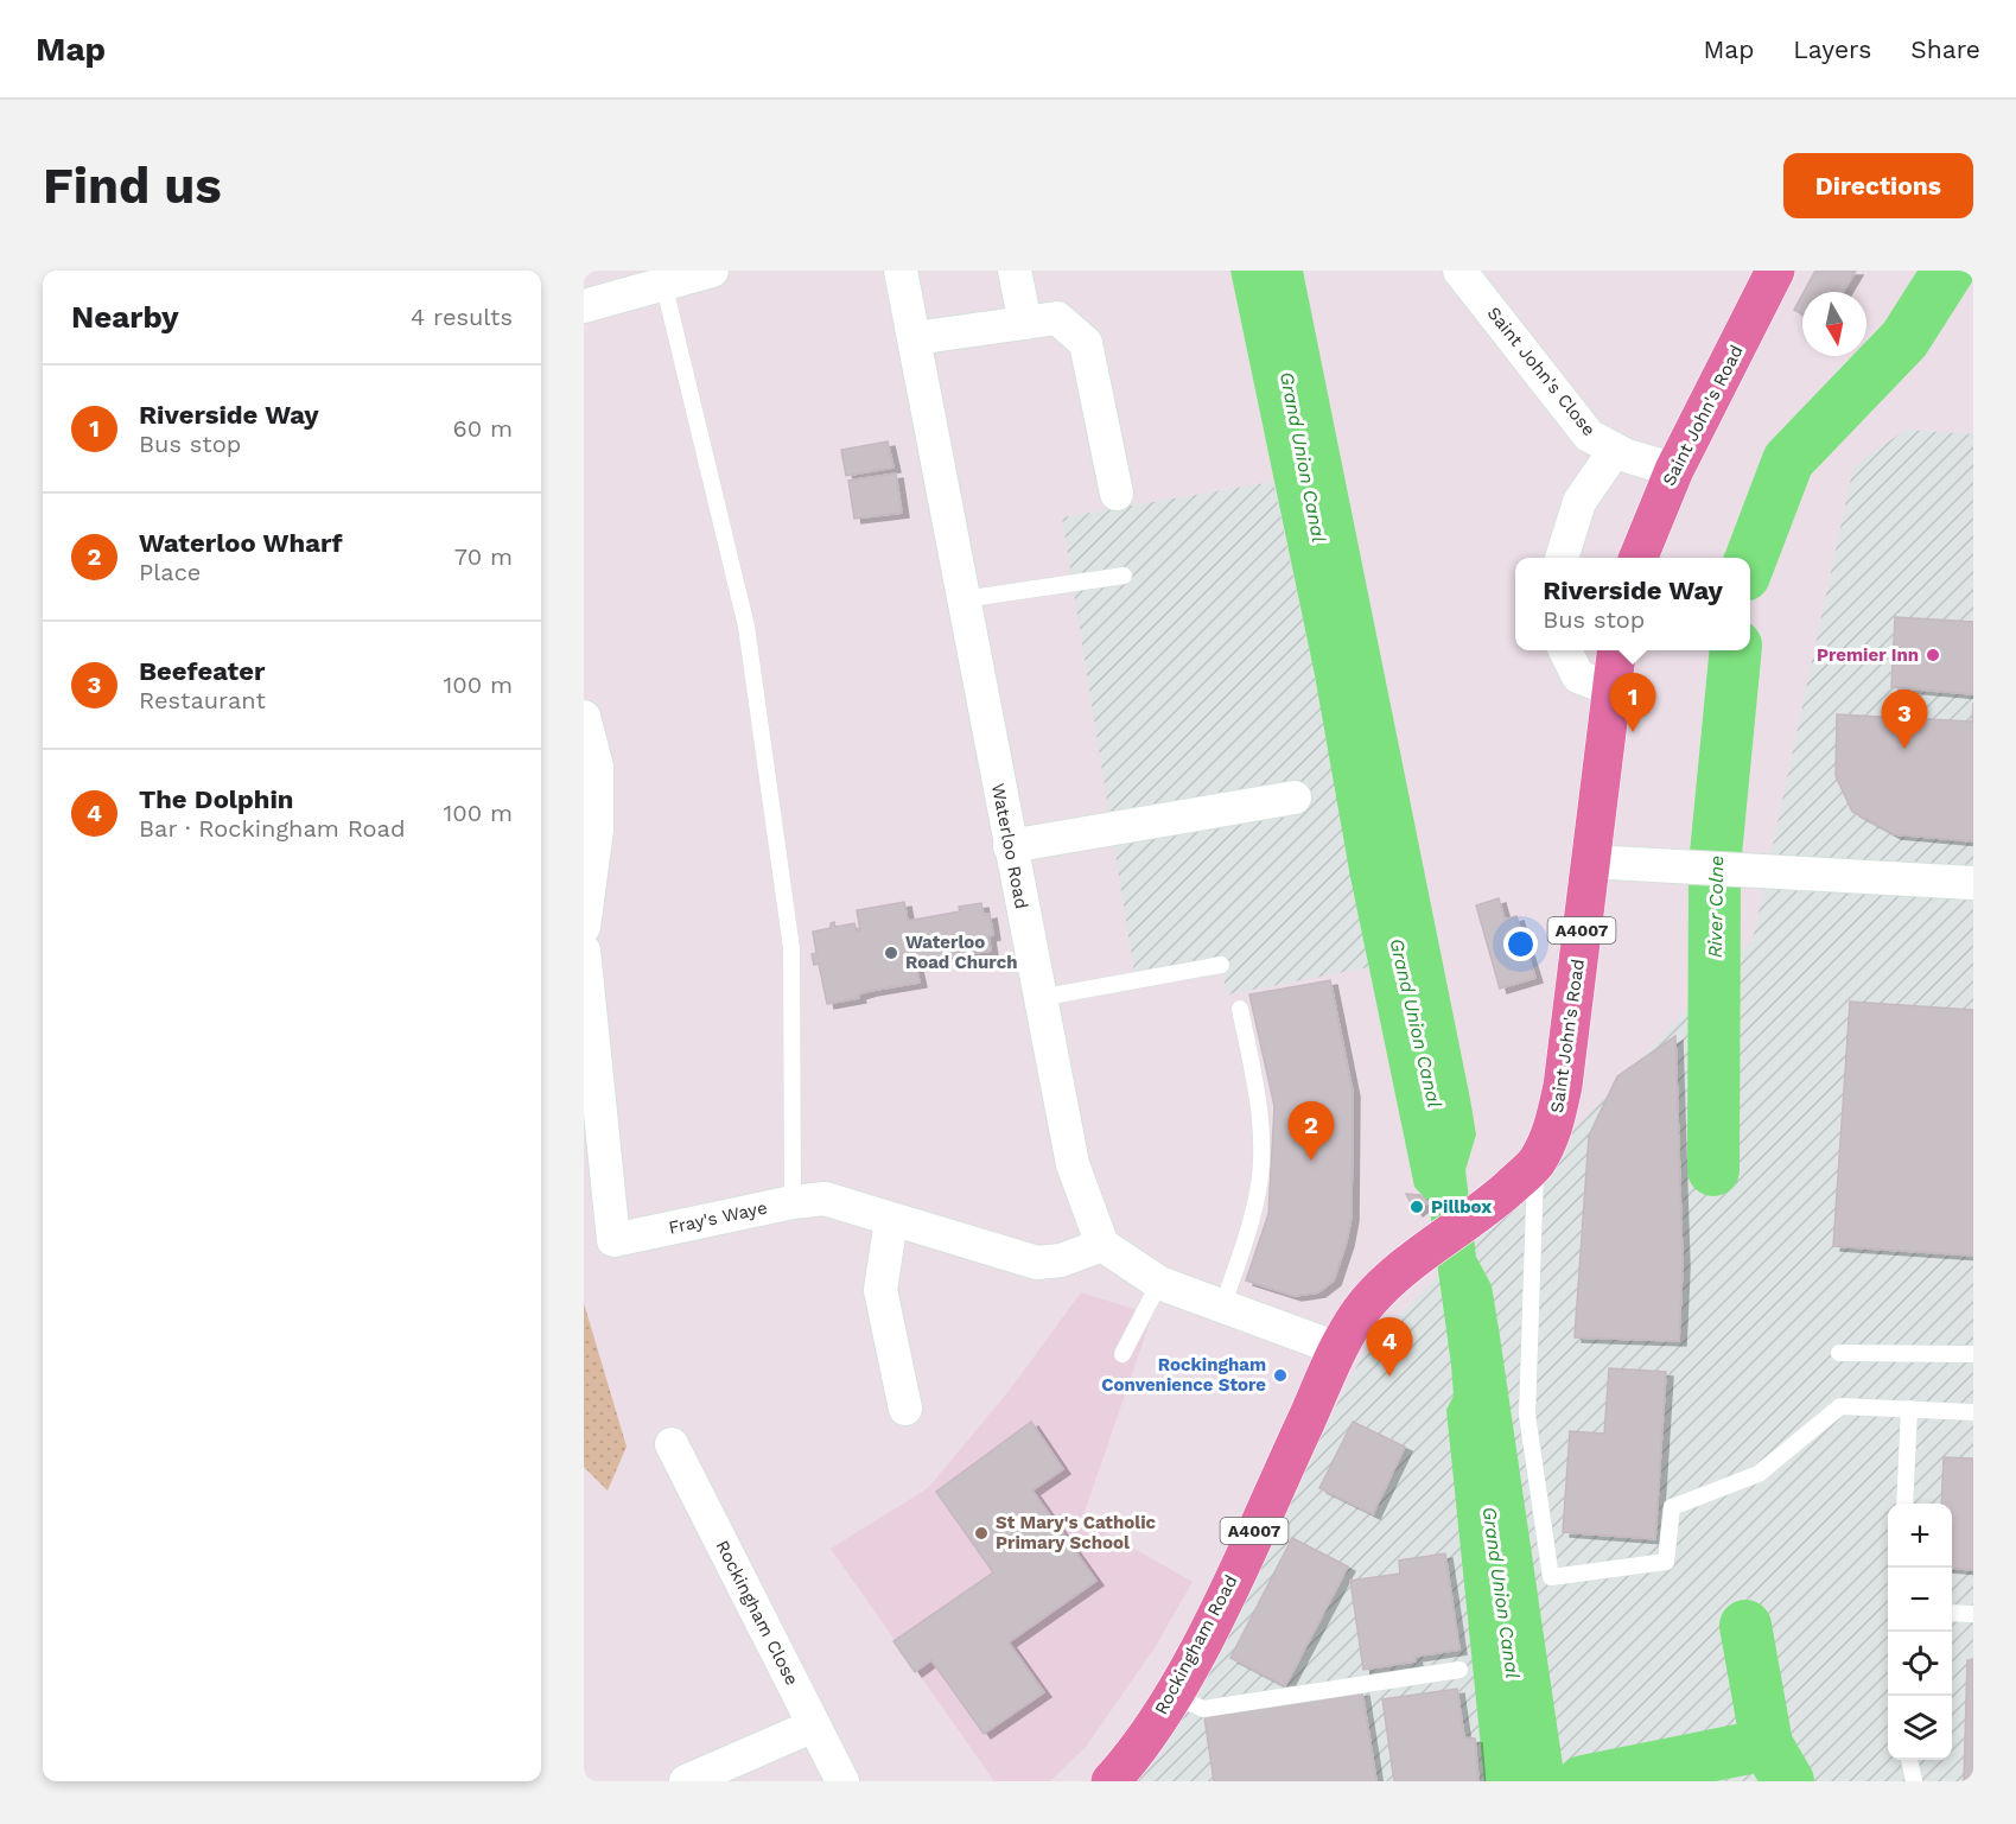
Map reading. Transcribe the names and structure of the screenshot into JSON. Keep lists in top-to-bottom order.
{
  "streets": {
    "main road": ["Saint John's Road", "A4007", "Rockingham Road"],
    "street": [
      "Saint John's Close",
      "Waterloo Road",
      "Fray's Waye",
      "Rockingham Close"
    ]
  },
  "crossings": [
    ["Saint John's Close", "Saint John's Road"],
    ["Saint John's Road", "Rockingham Road"],
    ["Waterloo Road", "Fray's Waye"]
  ],
  "water": ["Grand Union Canal", "River Colne"],
  "places": [
    "Premier Inn",
    "Waterloo Road Church",
    "Pillbox",
    "Rockingham Convenience Store",
    "St Mary's Catholic Primary School"
  ],
  "north": "bottom",
  "page": {
    "header": "Map",
    "nav": ["Map", "Layers", "Share"],
    "buttons": "Directions",
    "title": "Find us",
    "heading": ["Nearby", "4 results"],
    "list": [
      {
        "mark": "1",
        "name": "Riverside Way",
        "note": "Bus stop",
        "value": "60 m"
      },
      {
        "mark": "2",
        "name": "Waterloo Wharf",
        "note": "Place",
        "value": "70 m"
      },
      {
        "mark": "3",
        "name": "Beefeater",
        "note": "Restaurant",
        "value": "100 m"
      },
      {
        "mark": "4",
        "name": "The Dolphin",
        "note": "Bar · Rockingham Road",
        "value": "100 m"
      }
    ],
    "popup": ["Riverside Way", "Bus stop"],
    "pins": [
      "1",
      "3",
      "2",
      "4"
    ],
    "map_buttons": ["+", "−"]
  }
}
